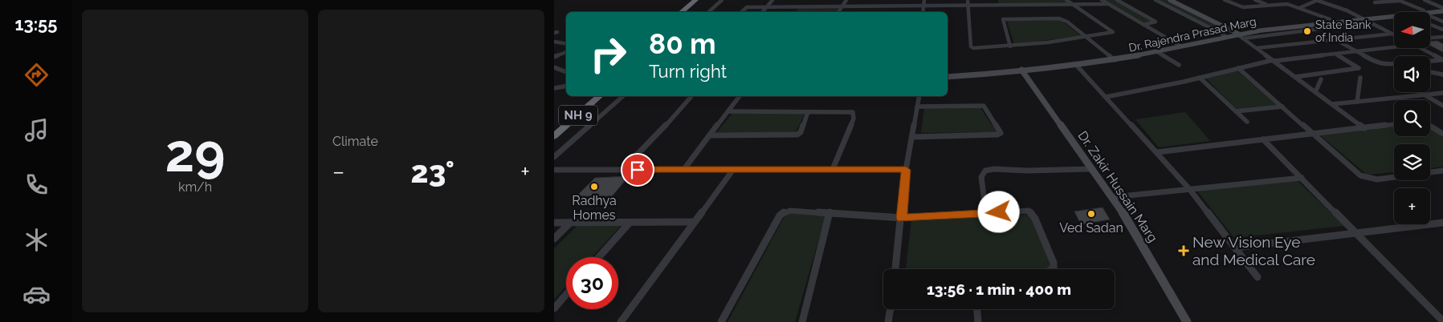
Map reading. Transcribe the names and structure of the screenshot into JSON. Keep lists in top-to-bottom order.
{
  "streets": {
    "highway": ["NH 9"],
    "main road": ["Dr. Rajendra Prasad Marg", "Dr. Zakir Hussain Marg"]
  },
  "crossings": [
    ["Dr. Rajendra Prasad Marg", "Dr. Zakir Hussain Marg"]
  ],
  "places": {
    "other": ["State Bank of India", "Radhya Homes", "Ved Sadan"],
    "health": ["New Vision Eye and Medical Care"]
  },
  "north": "left",
  "page": {
    "tabs": "13:55",
    "tile": [
      ["29", "km/h"],
      "Climate"
    ],
    "map_buttons": "+",
    "turn": ["80 m", "Turn right"],
    "heat": ["−", "23°", "+"],
    "limit": "30",
    "trip": "13:56 · 1 min · 400 m"
  }
}
